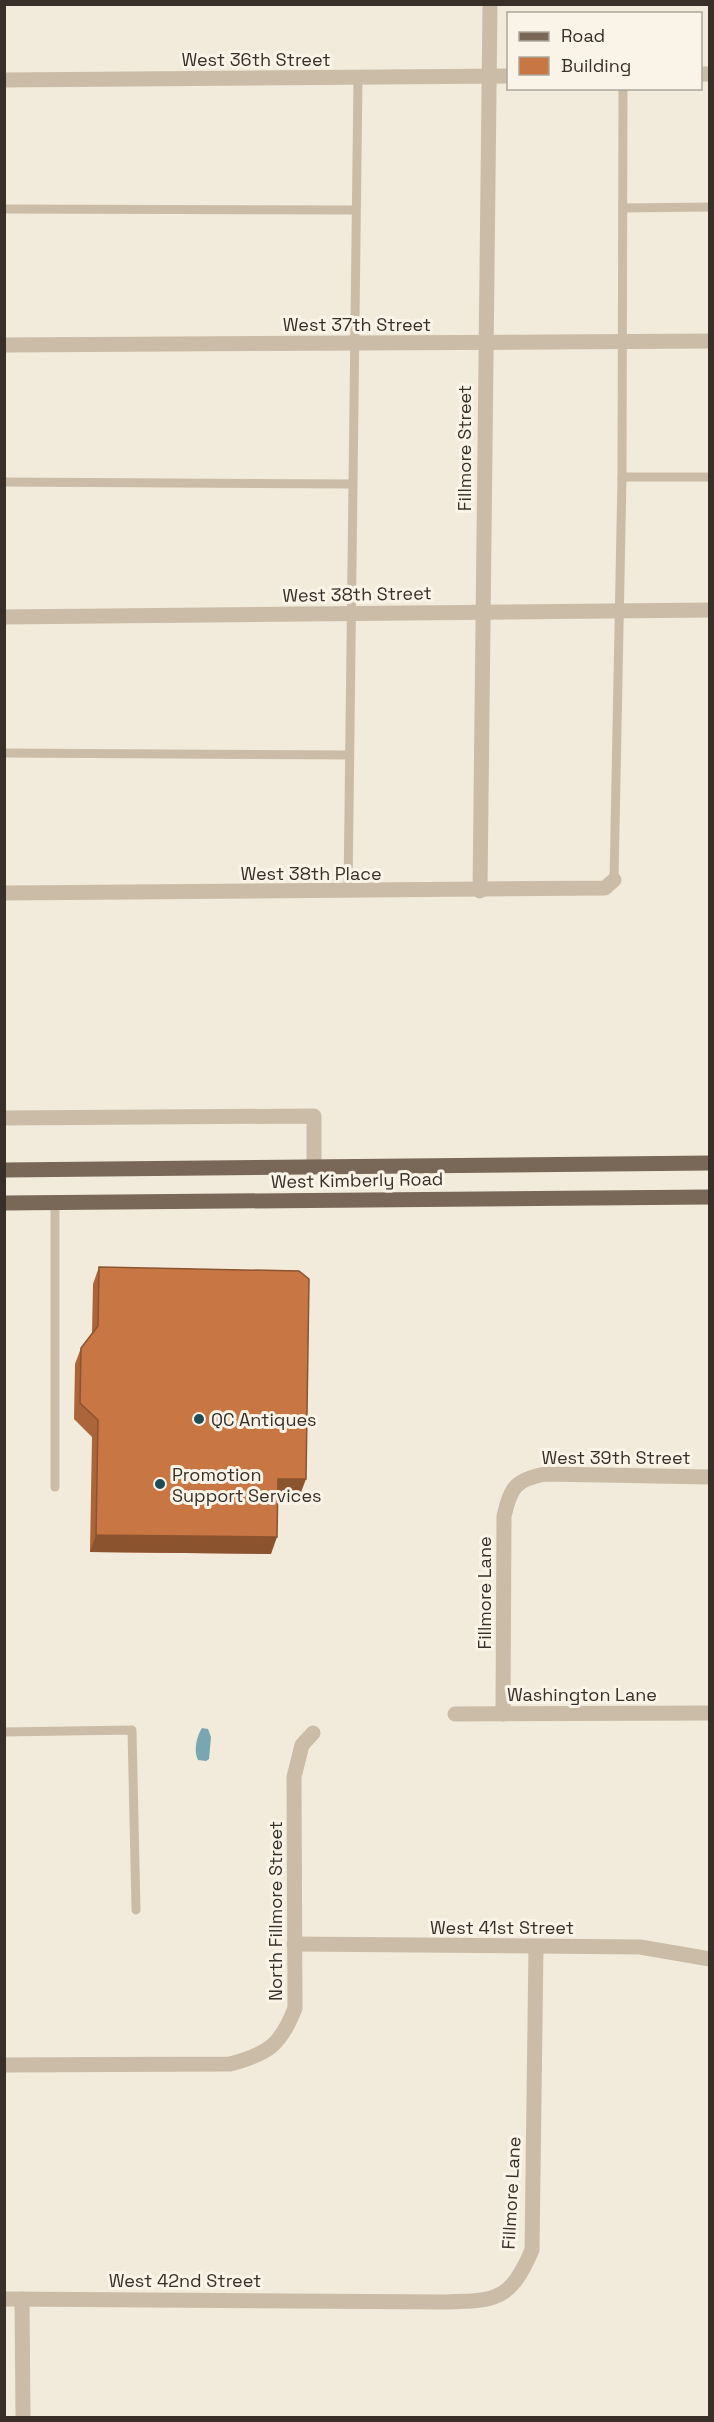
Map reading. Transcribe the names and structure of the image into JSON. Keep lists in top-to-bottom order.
{
  "streets": {
    "main road": ["West Kimberly Road"],
    "street": [
      "West 36th Street",
      "West 37th Street",
      "Fillmore Street",
      "West 38th Street",
      "West 38th Place",
      "West 39th Street",
      "Fillmore Lane",
      "Washington Lane",
      "North Fillmore Street",
      "West 41st Street",
      "West 42nd Street"
    ]
  },
  "crossings": [
    ["West 36th Street", "Fillmore Street"],
    ["West 37th Street", "Fillmore Street"],
    ["Fillmore Street", "West 38th Street"],
    ["Fillmore Street", "West 38th Place"],
    ["West 39th Street", "Fillmore Lane"],
    ["Fillmore Lane", "Washington Lane"],
    ["Fillmore Lane", "West 41st Street"],
    ["Fillmore Lane", "West 42nd Street"],
    ["North Fillmore Street", "West 41st Street"]
  ],
  "places": ["QC Antiques", "Promotion Support Services"],
  "legend": ["Road", "Building"]
}
